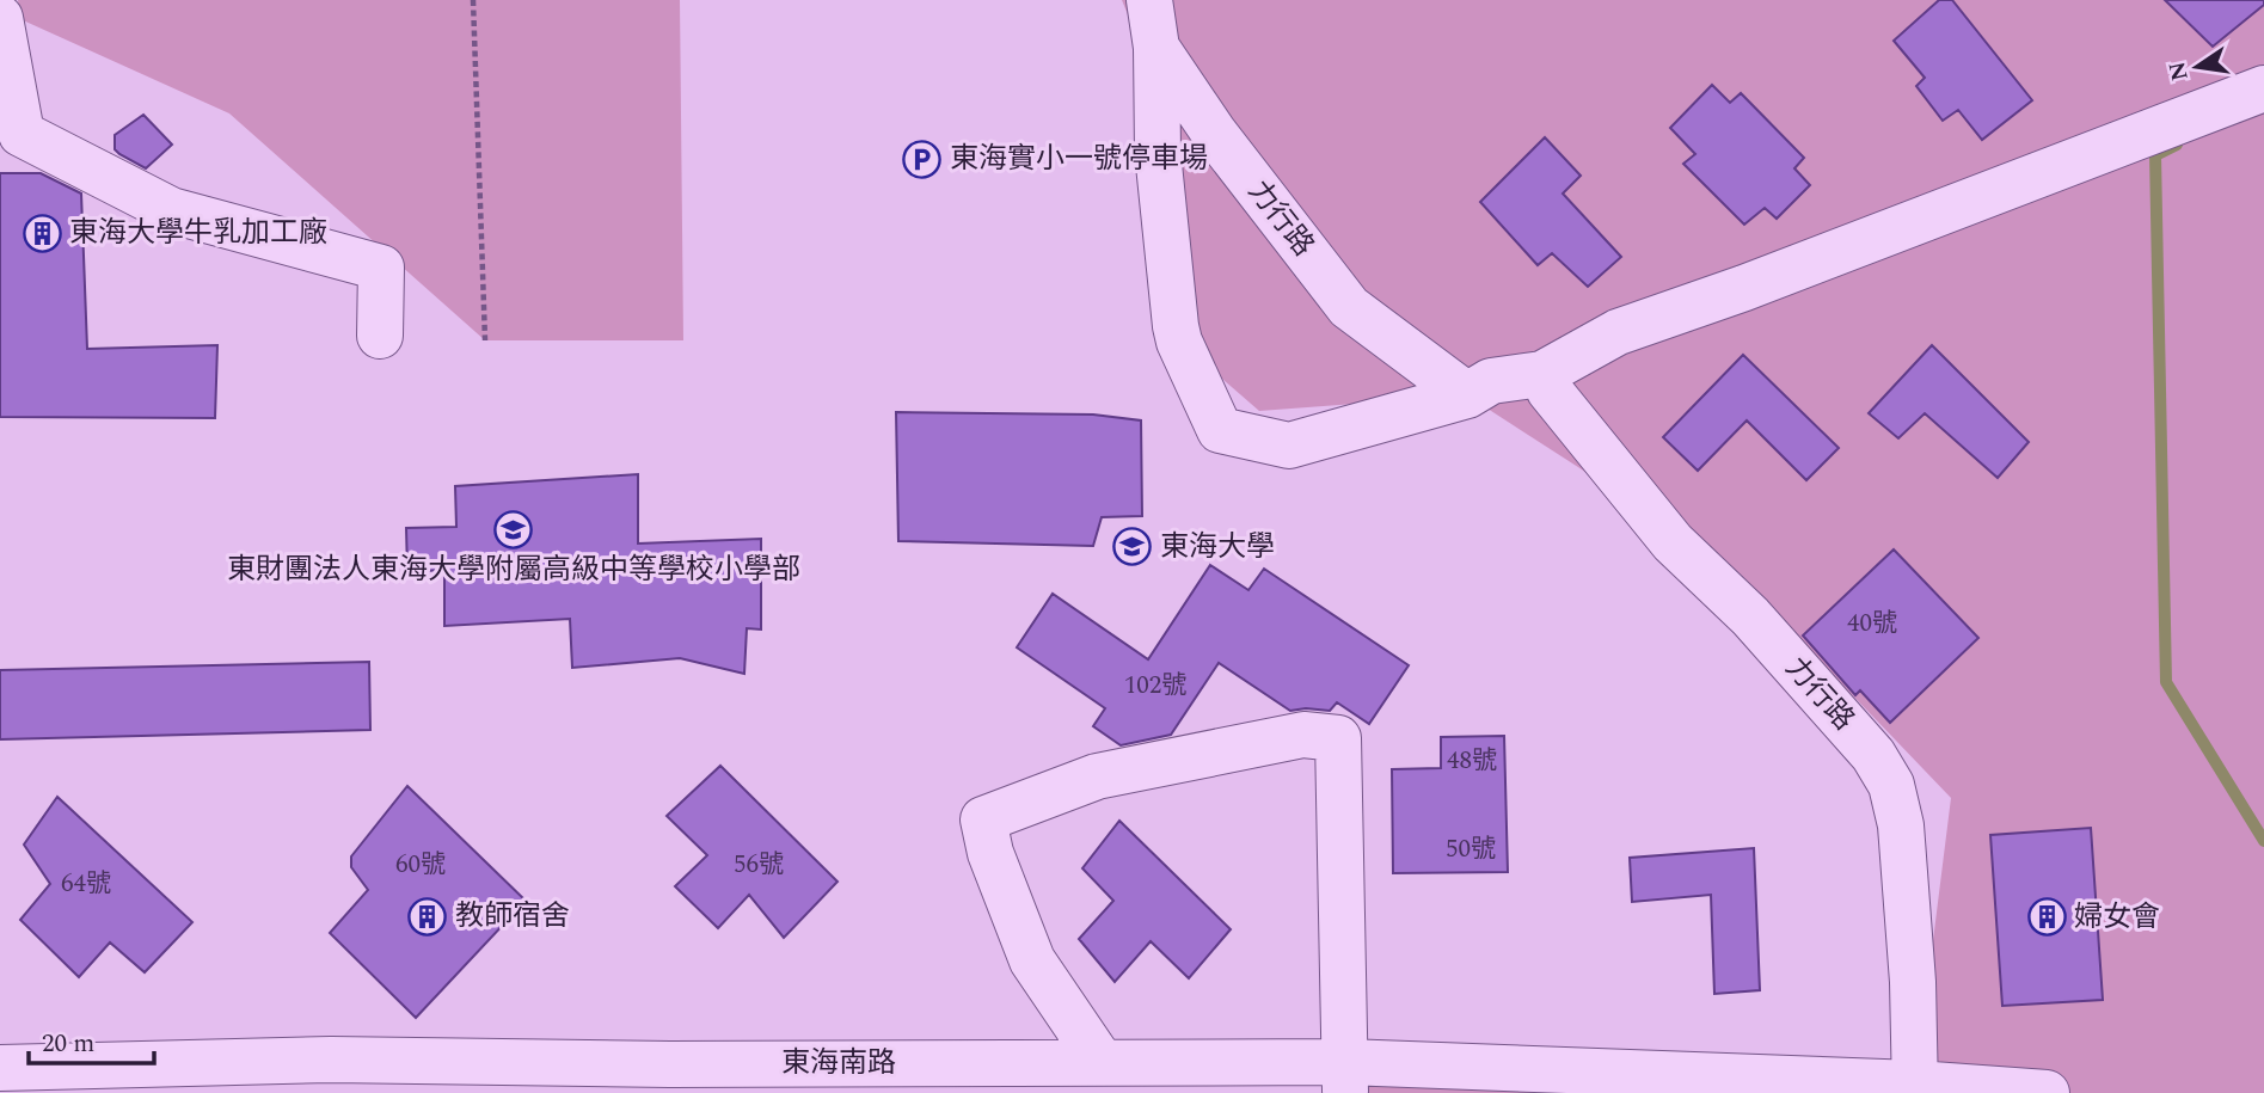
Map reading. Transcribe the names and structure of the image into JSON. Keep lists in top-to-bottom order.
{
  "streets": {
    "street": ["力行路", "東海南路"]
  },
  "crossings": [
    ["力行路", "東海南路"]
  ],
  "places": {
    "parking": ["東海實小一號停車場"],
    "building": ["東海大學牛乳加工廠", "教師宿舍", "婦女會"],
    "school or university": ["東財團法人東海大學附屬高級中等學校小學部", "東海大學"]
  },
  "house_numbers": [
    "40號",
    "102號",
    "48號",
    "50號",
    "60號",
    "56號",
    "64號"
  ],
  "scale_bar": "20 m",
  "north": "left"
}
